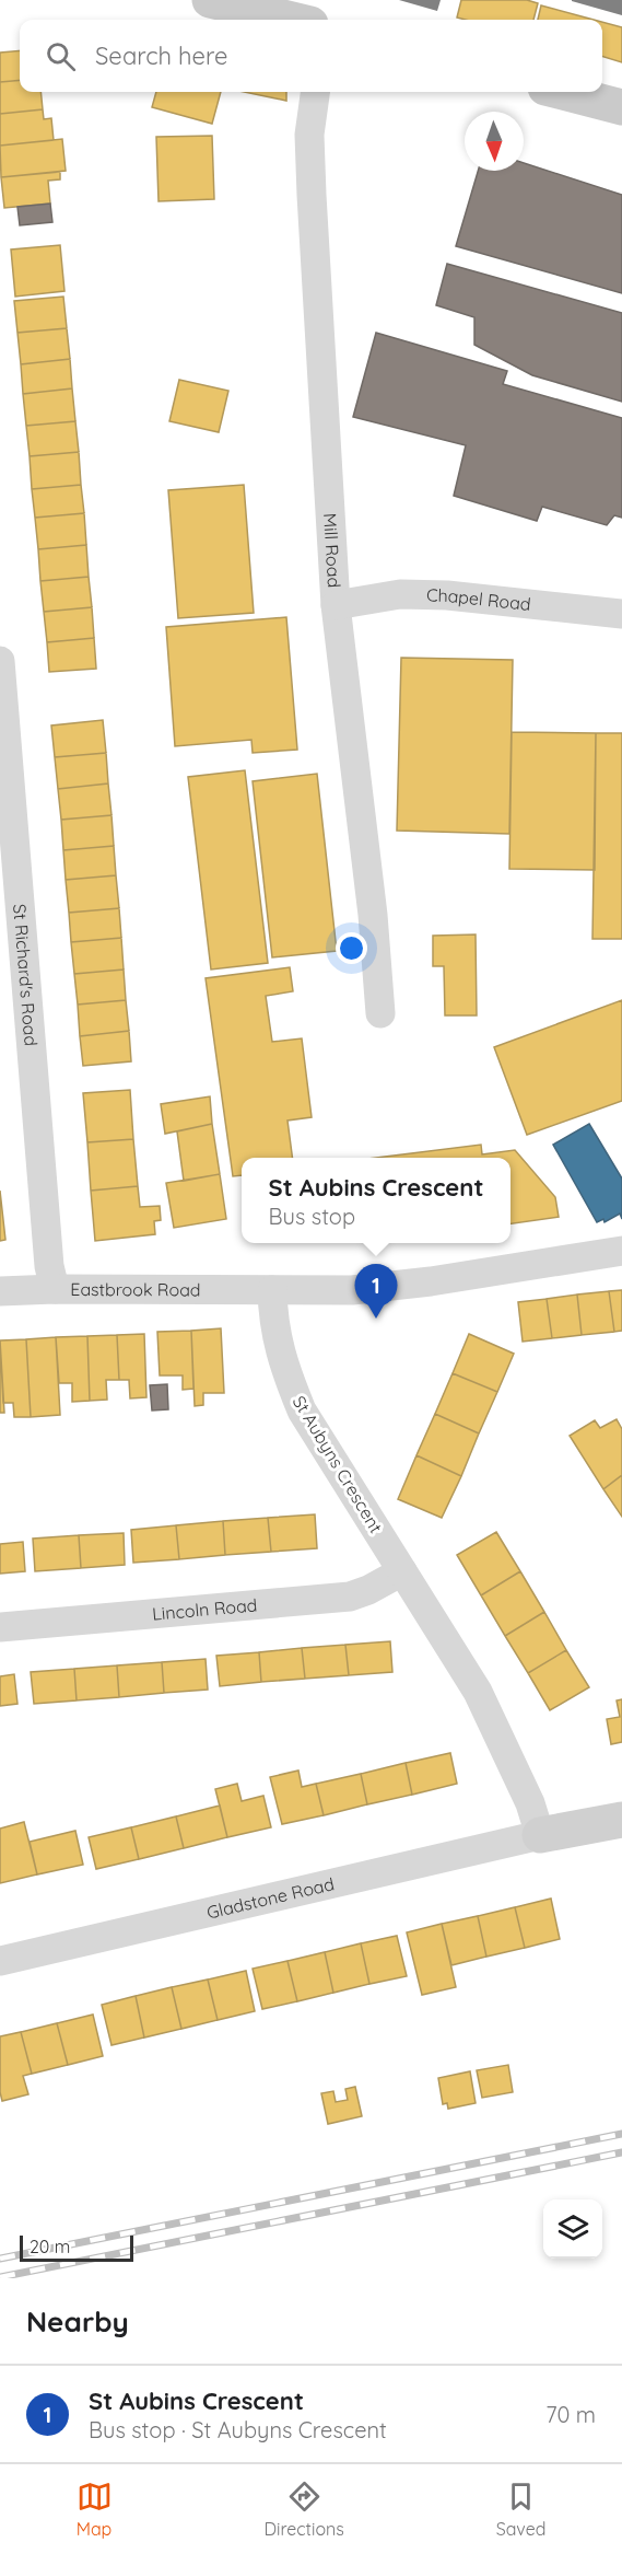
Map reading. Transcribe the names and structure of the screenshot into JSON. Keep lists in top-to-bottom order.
{
  "streets": {
    "street": [
      "Mill Road",
      "Chapel Road",
      "St Richard's Road",
      "Eastbrook Road",
      "St Aubyns Crescent",
      "Lincoln Road",
      "Gladstone Road"
    ]
  },
  "crossings": [
    ["Mill Road", "Chapel Road"],
    ["St Richard's Road", "Eastbrook Road"],
    ["Eastbrook Road", "St Aubyns Crescent"],
    ["St Aubyns Crescent", "Lincoln Road"],
    ["St Aubyns Crescent", "Gladstone Road"]
  ],
  "scale_bar": "20 m",
  "north": "bottom",
  "page": {
    "search": "Search here",
    "popup": ["St Aubins Crescent", "Bus stop"],
    "pins": "1",
    "scale": "20 m",
    "heading": "Nearby",
    "list": [
      {
        "mark": "1",
        "name": "St Aubins Crescent",
        "note": "Bus stop · St Aubyns Crescent",
        "value": "70 m"
      }
    ],
    "nav": ["Map", "Directions", "Saved"]
  }
}
